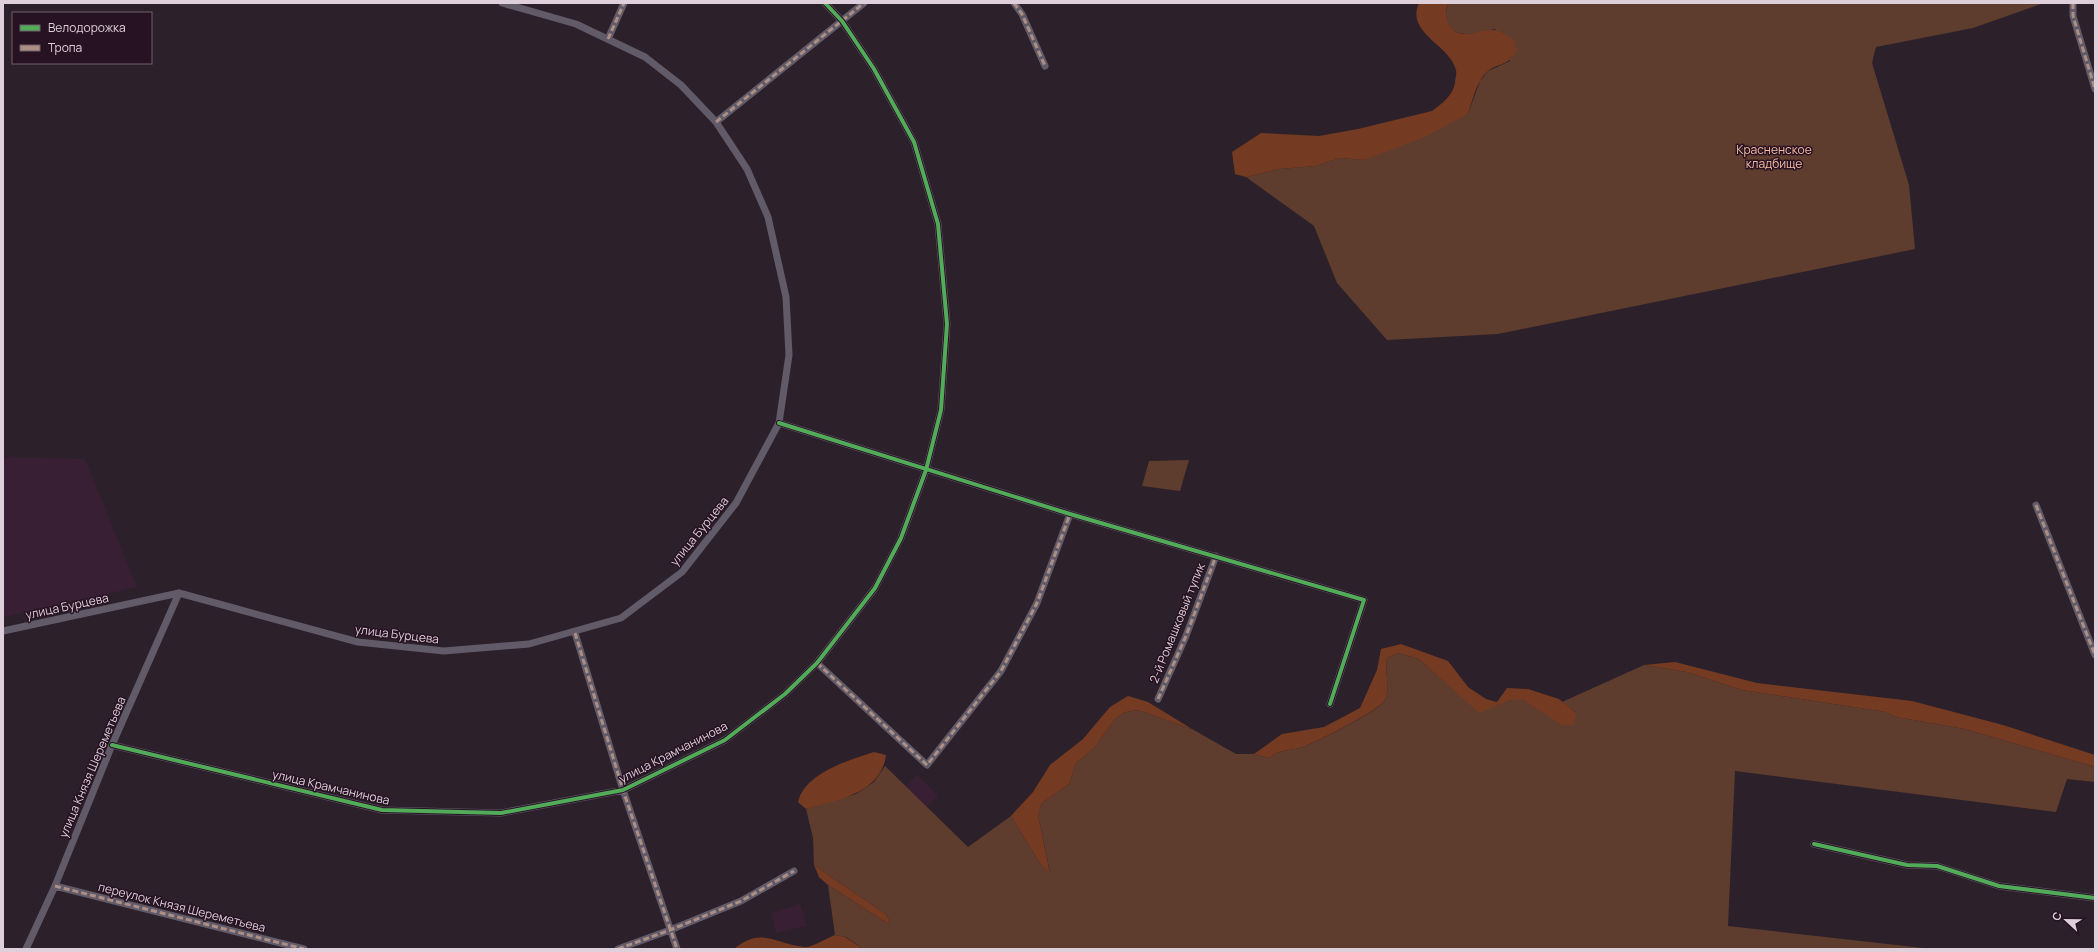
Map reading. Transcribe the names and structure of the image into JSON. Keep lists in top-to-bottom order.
{
  "streets": {
    "street": [
      "улица Бурцева",
      "2-й Ромашковый тупик",
      "улица Крамчанинова",
      "улица Князя Шереметьева",
      "переулок Князя Шереметьева"
    ]
  },
  "crossings": [
    ["улица Бурцева", "улица Князя Шереметьева"],
    ["улица Крамчанинова", "улица Князя Шереметьева"],
    ["улица Князя Шереметьева", "переулок Князя Шереметьева"]
  ],
  "parks": ["Красненское кладбище"],
  "legend": ["Велодорожка", "Тропа"],
  "north": "left"
}
